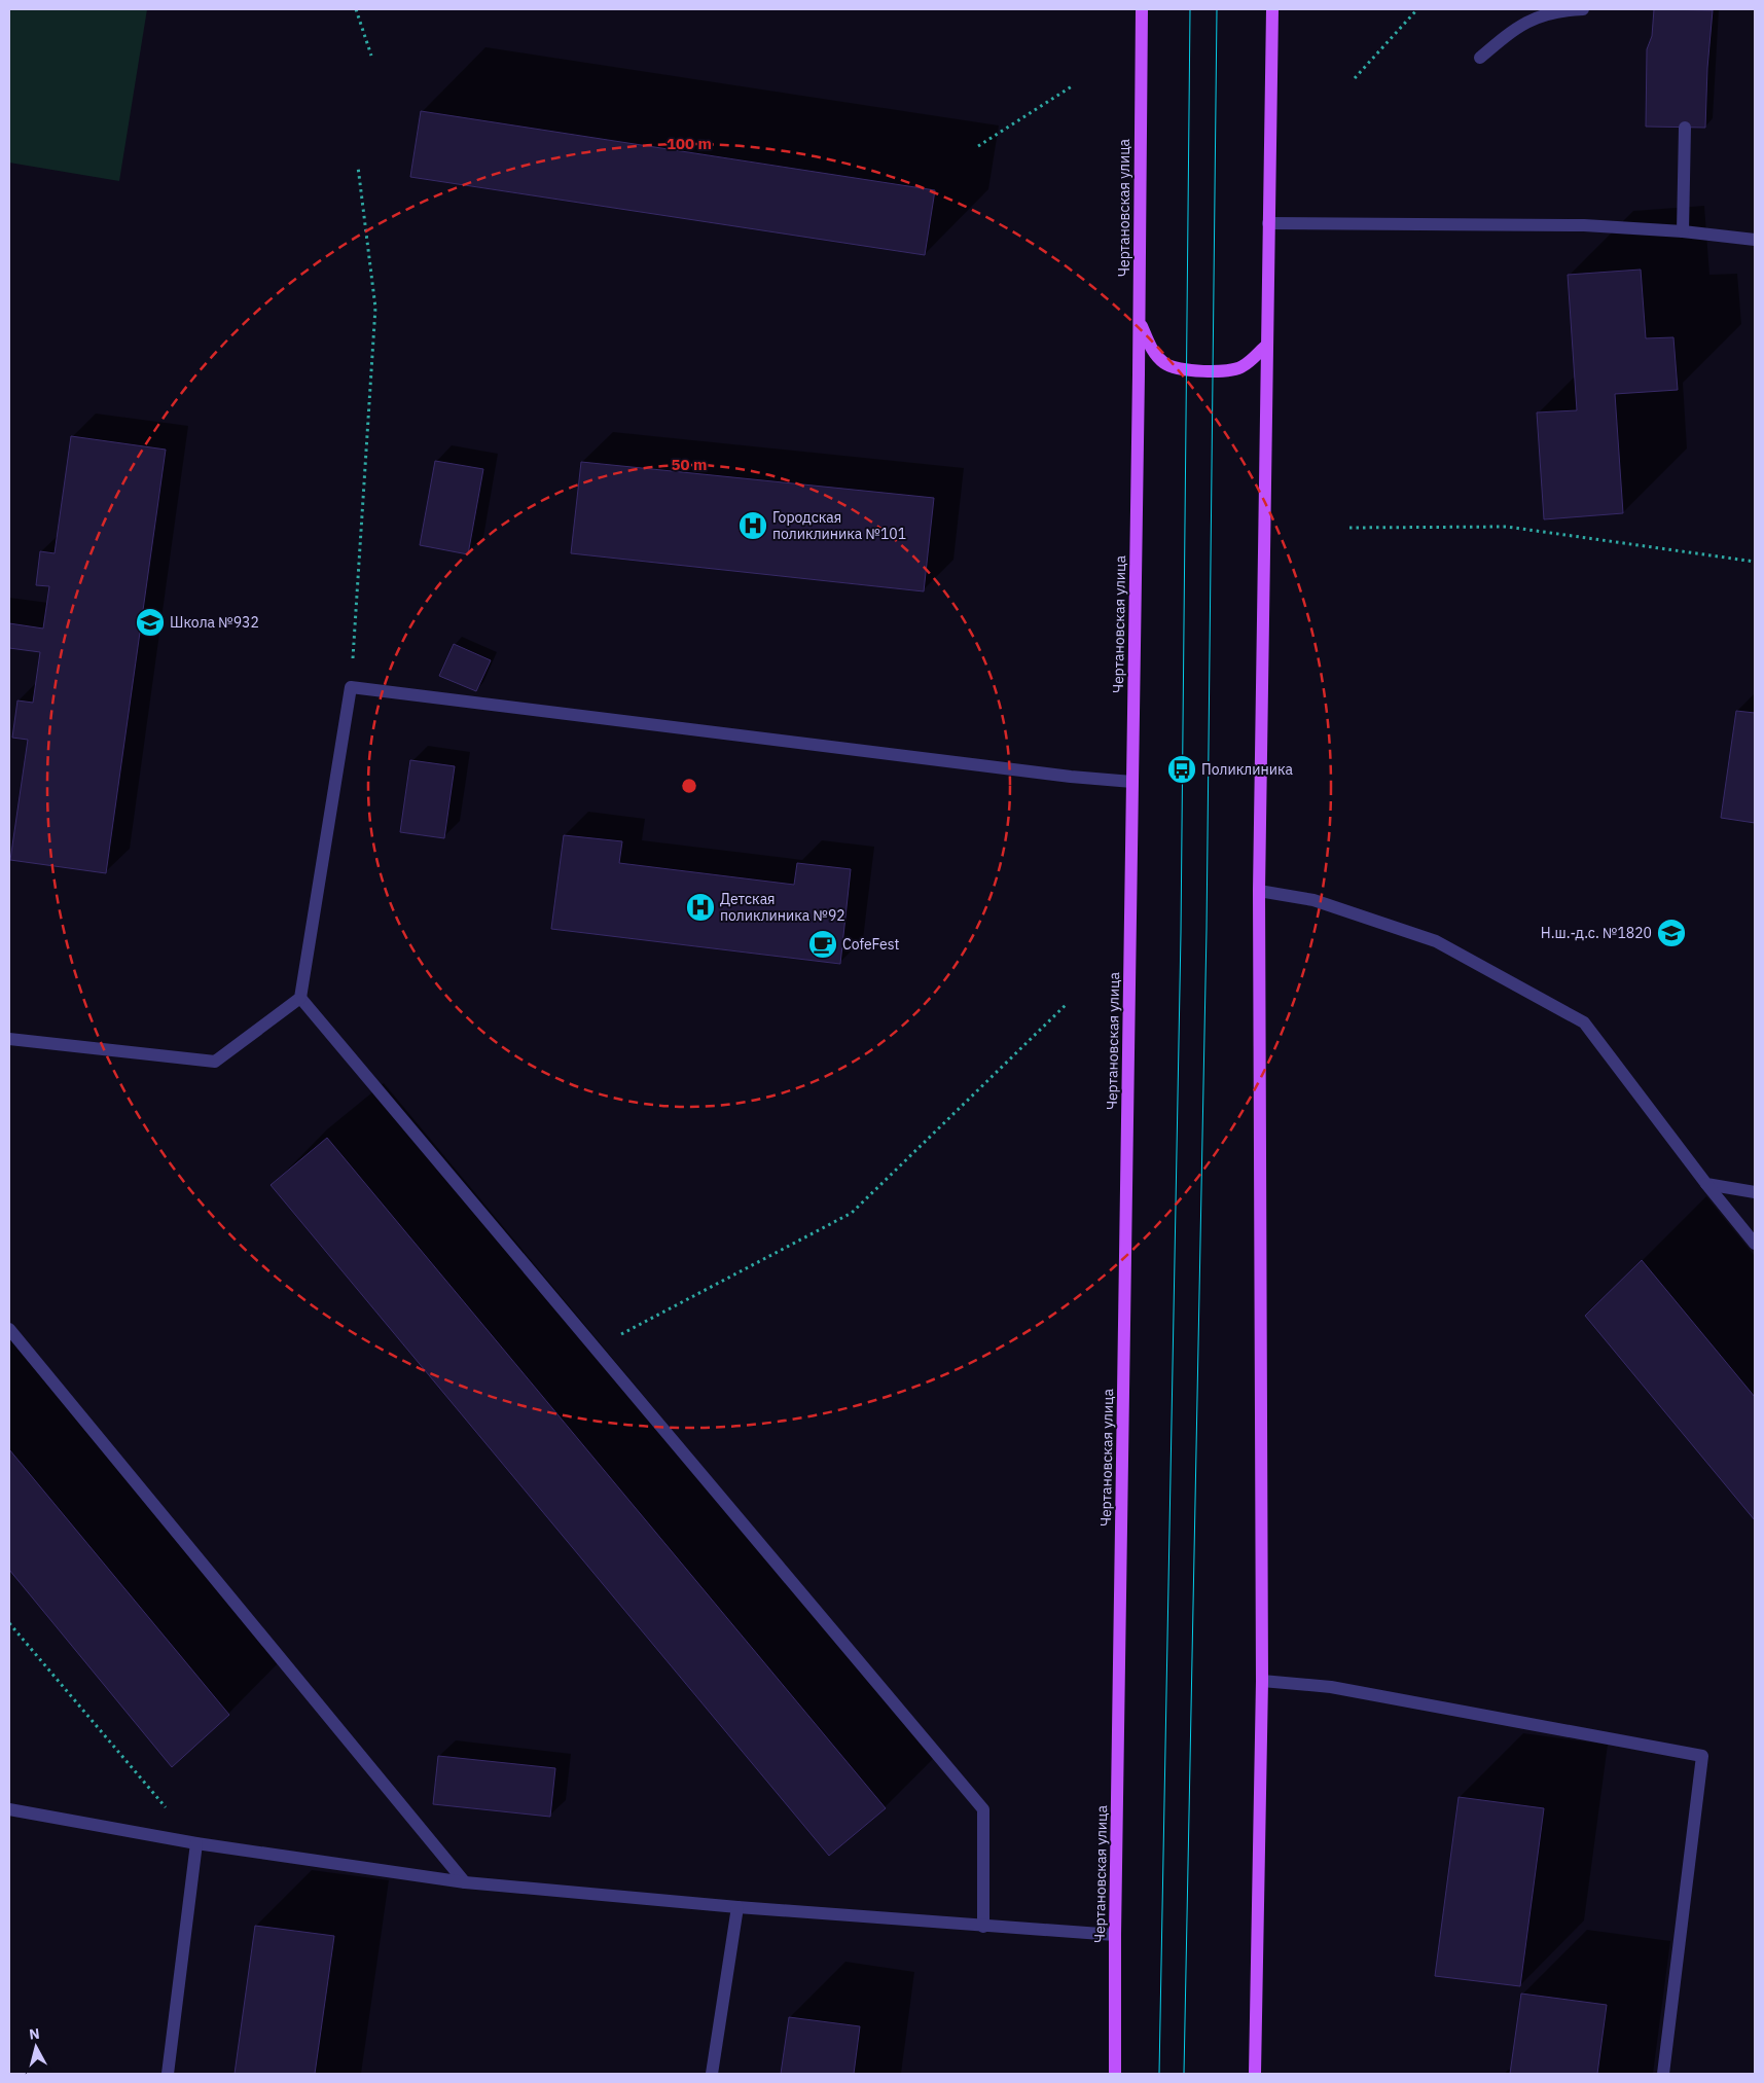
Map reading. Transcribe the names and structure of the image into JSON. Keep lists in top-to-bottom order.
{
  "streets": {
    "main road": ["Чертановская улица"]
  },
  "places": {
    "hospital": ["Городская поликлиника №101", "Детская поликлиника №92"],
    "school or university": ["Школа №932", "Н.ш.-д.с. №1820"],
    "bus stop": ["Поликлиника"],
    "cafe": ["CofeFest"]
  },
  "north": "top",
  "rings": ["100 m", "50 m"]
}
